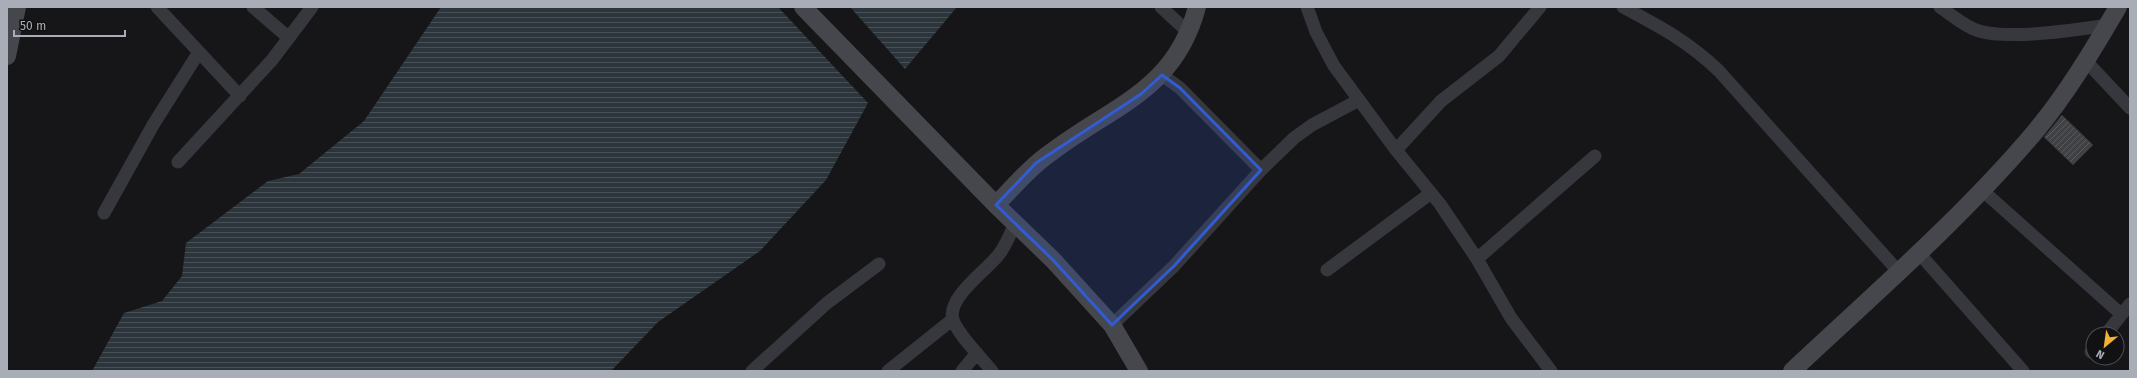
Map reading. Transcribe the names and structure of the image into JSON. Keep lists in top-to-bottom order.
{
  "scale_bar": "50 m",
  "north": "bottom left"
}
